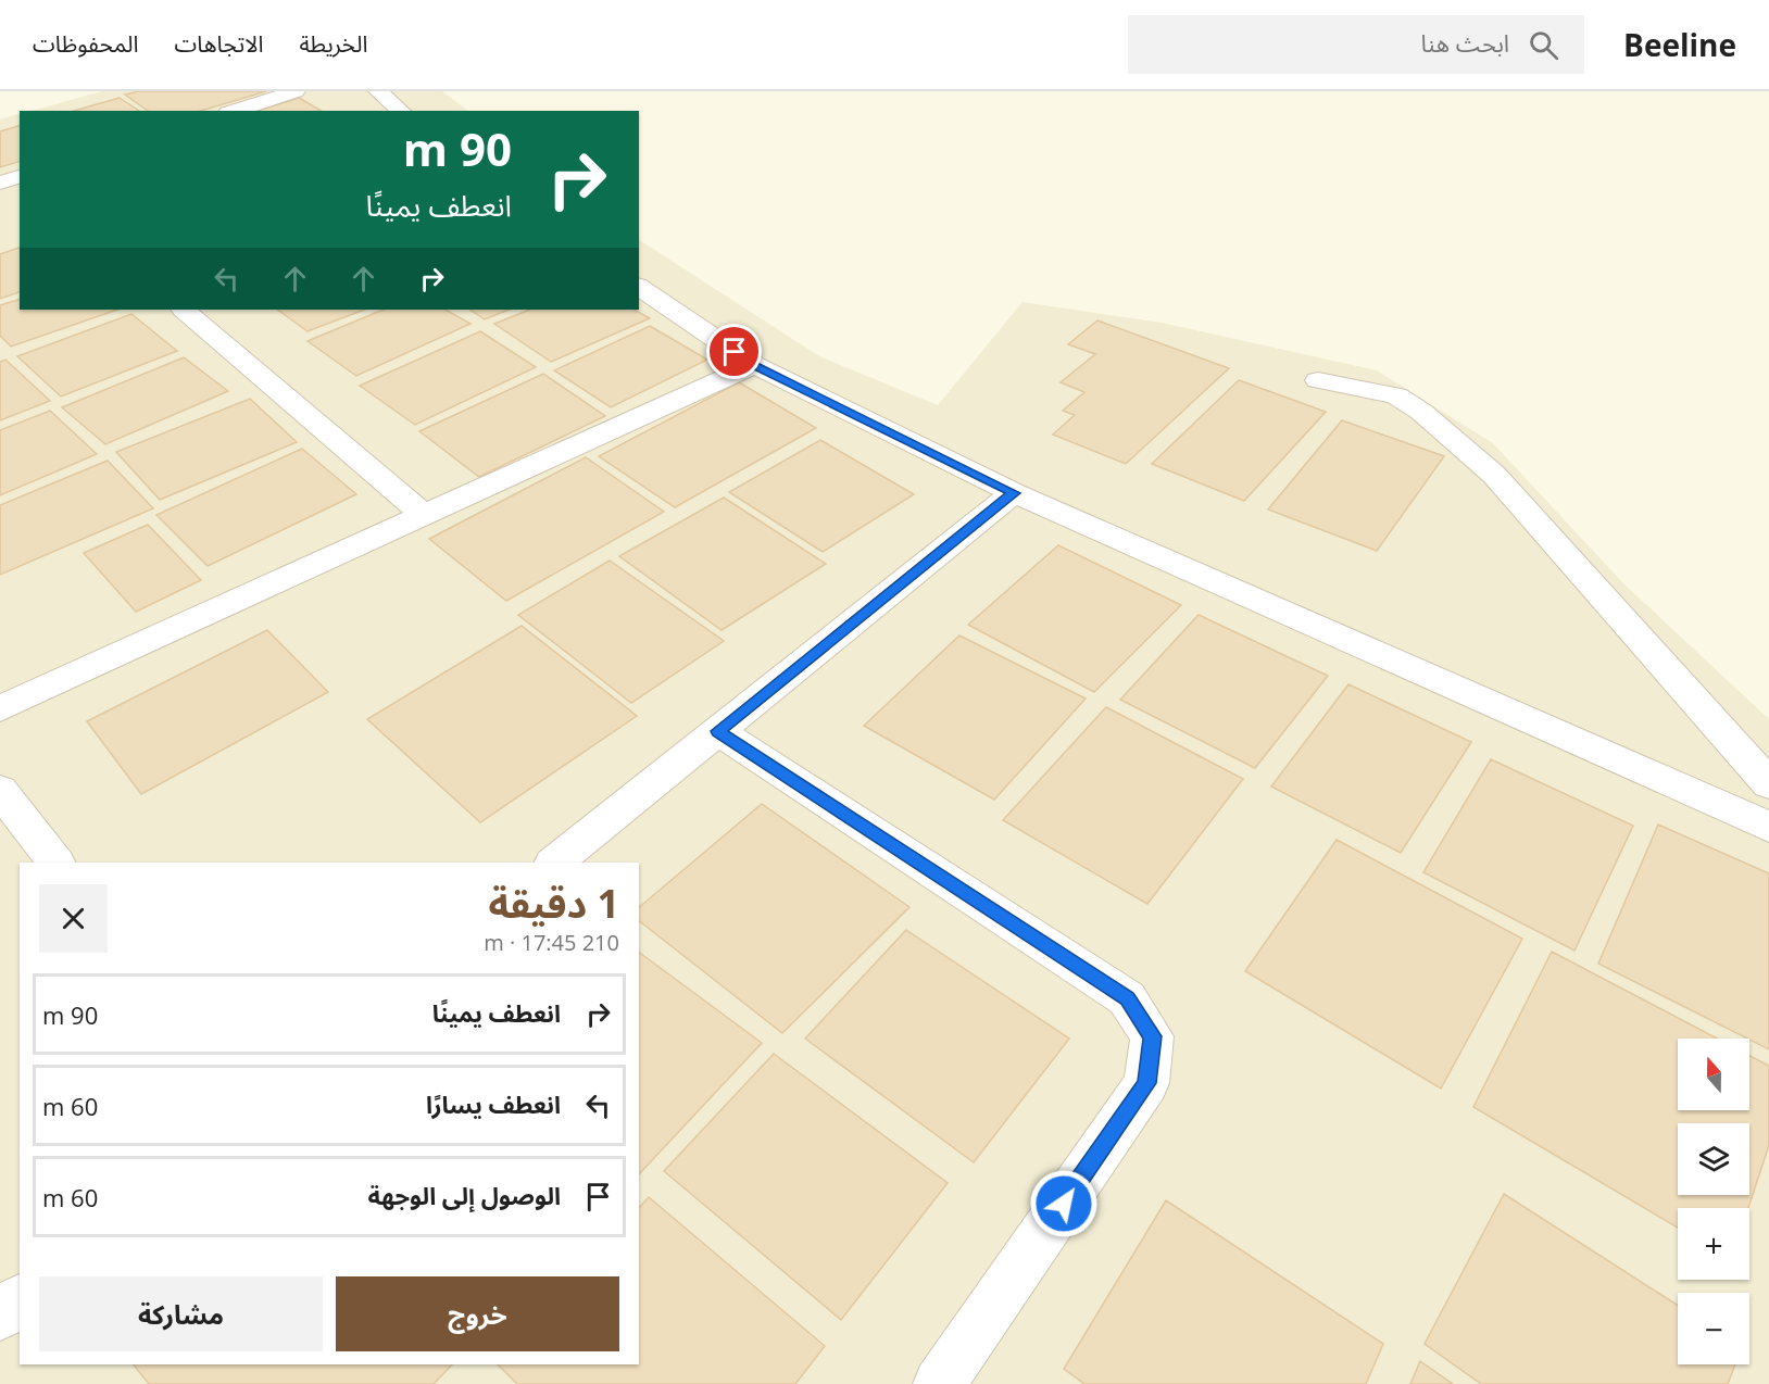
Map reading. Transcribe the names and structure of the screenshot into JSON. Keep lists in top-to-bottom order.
{
  "north": "top",
  "page": {
    "header": "Beeline",
    "search": "ابحث هنا",
    "nav": ["الخريطة", "الاتجاهات", "المحفوظات"],
    "turn": ["90 m", "انعطف يمينًا"],
    "heading": ["1 دقيقة", "210 m · 17:45"],
    "list": [
      {
        "name": "انعطف يمينًا",
        "value": "90 m"
      },
      {
        "name": "انعطف يسارًا",
        "value": "60 m"
      },
      {
        "name": "الوصول إلى الوجهة",
        "value": "60 m"
      }
    ],
    "map_buttons": ["+", "−"],
    "buttons": ["خروج", "مشاركة"]
  }
}
